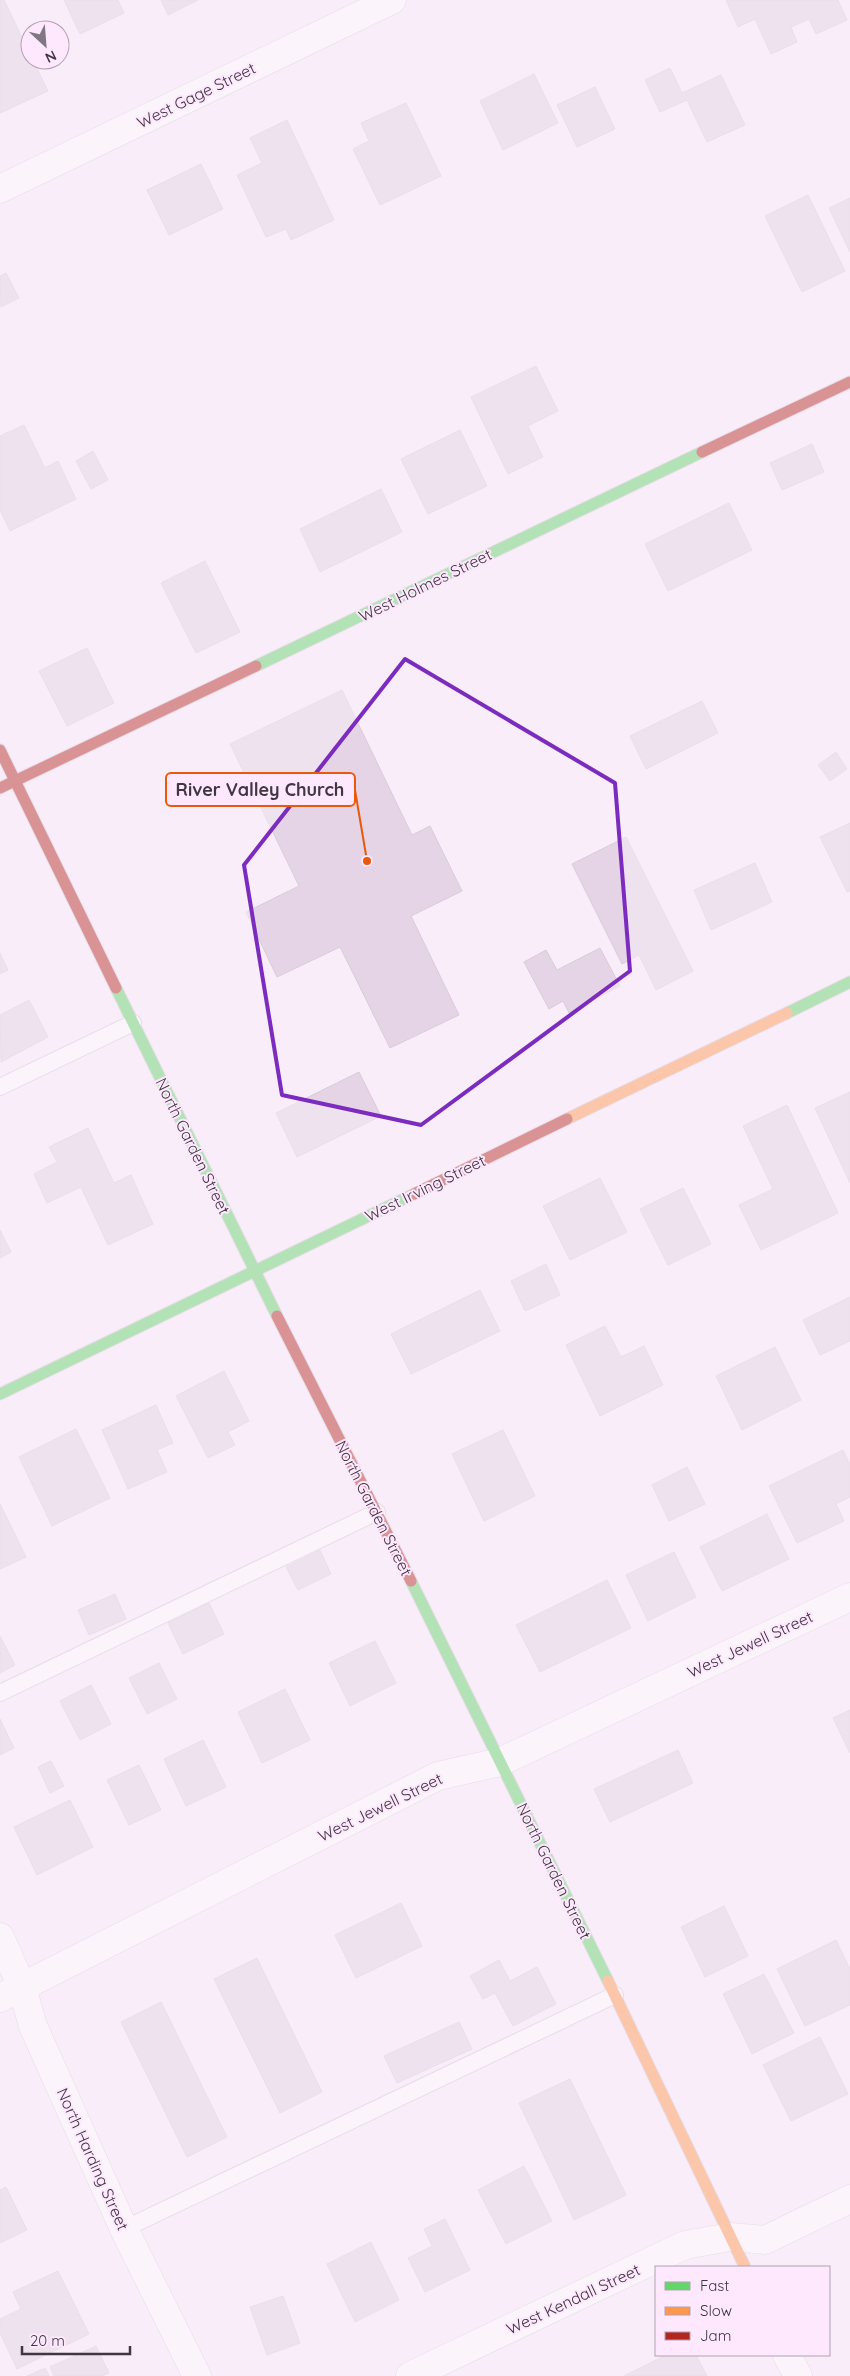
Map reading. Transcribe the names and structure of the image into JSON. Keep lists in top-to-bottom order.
{
  "streets": {
    "street": [
      "West Gage Street",
      "West Holmes Street",
      "North Garden Street",
      "West Irving Street",
      "West Jewell Street",
      "North Harding Street",
      "West Kendall Street"
    ]
  },
  "crossings": [
    ["West Holmes Street", "North Garden Street"],
    ["North Garden Street", "West Irving Street"],
    ["North Garden Street", "West Jewell Street"],
    ["North Garden Street", "West Kendall Street"],
    ["West Jewell Street", "North Harding Street"]
  ],
  "places": ["River Valley Church"],
  "legend": ["Fast", "Slow", "Jam"],
  "scale_bar": "20 m",
  "north": "bottom right"
}
